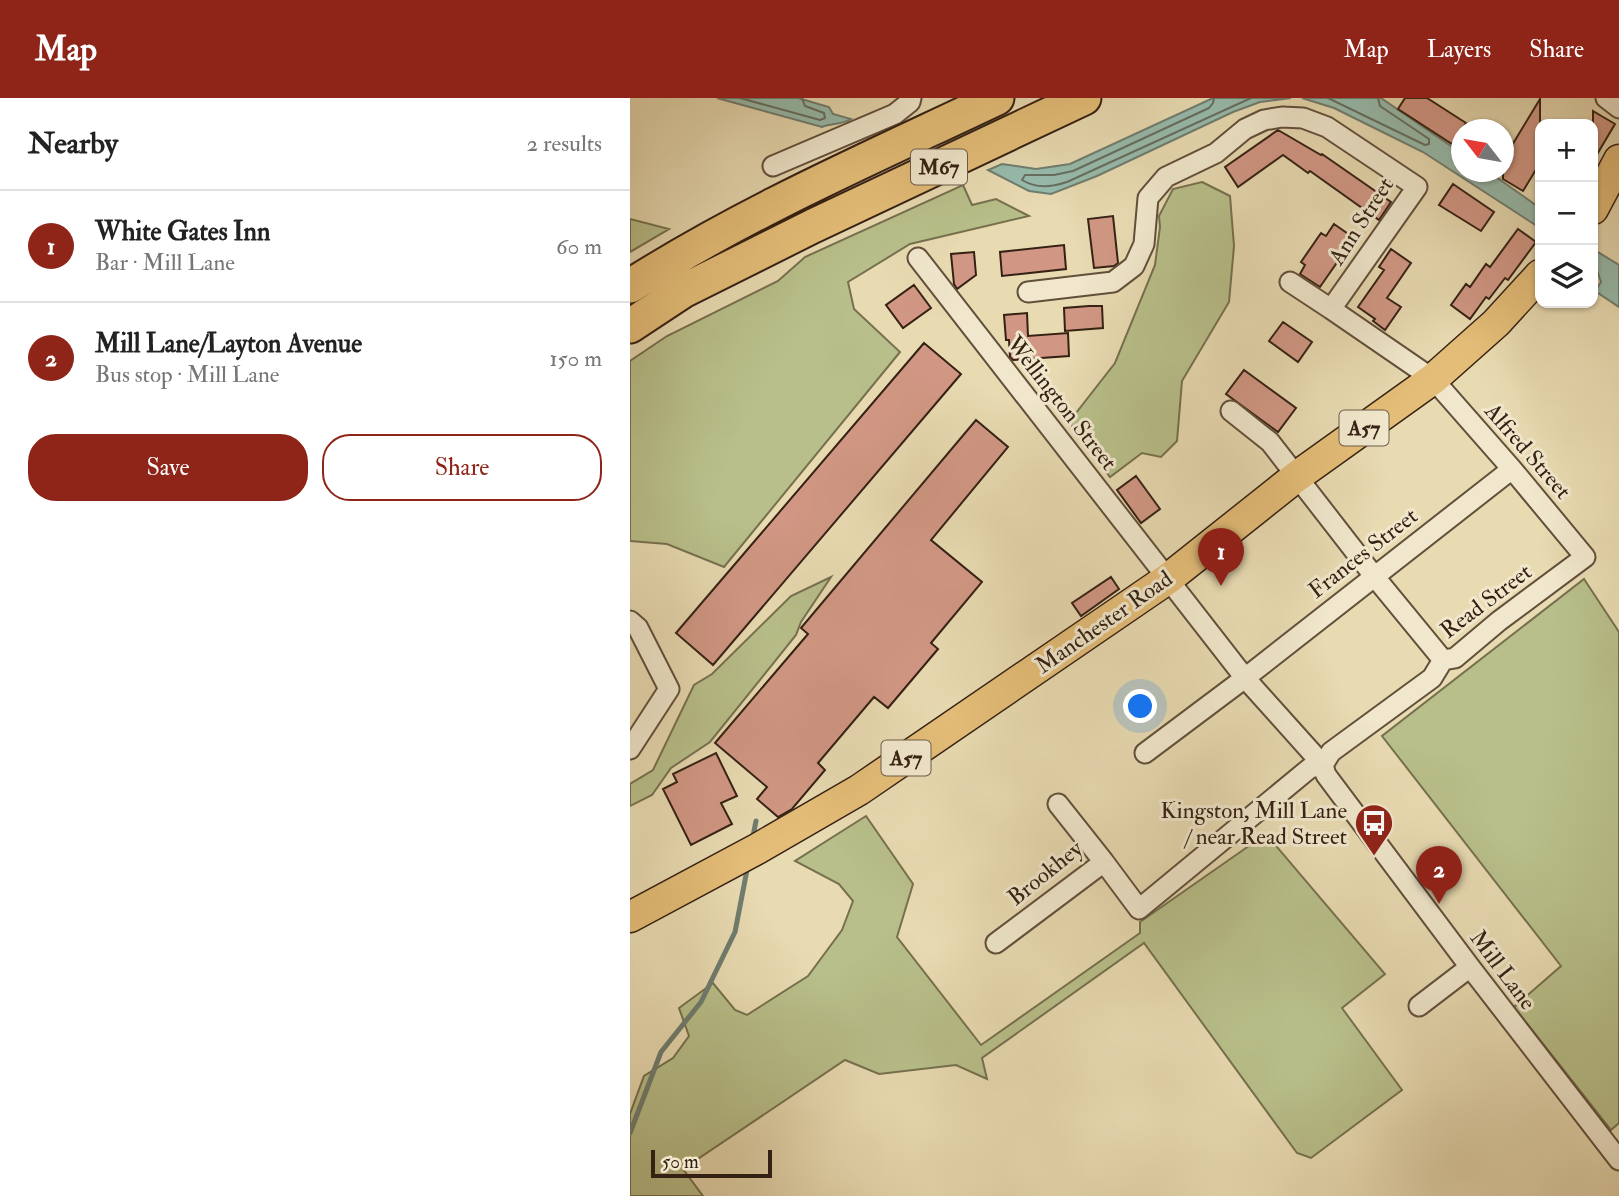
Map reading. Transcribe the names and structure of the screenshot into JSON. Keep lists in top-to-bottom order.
{
  "streets": {
    "highway": ["M67"],
    "main road": ["A57", "Manchester Road"],
    "street": [
      "Ann Street",
      "Wellington Street",
      "Alfred Street",
      "Frances Street",
      "Read Street",
      "Brookhey",
      "Mill Lane"
    ]
  },
  "crossings": [
    ["Wellington Street", "Manchester Road"],
    ["Wellington Street", "Mill Lane"],
    ["Alfred Street", "Frances Street"],
    ["Alfred Street", "Read Street"],
    ["Alfred Street", "Manchester Road"],
    ["Frances Street", "Mill Lane"],
    ["Read Street", "Brookhey"],
    ["Read Street", "Mill Lane"],
    ["Manchester Road", "Mill Lane"]
  ],
  "places": {
    "bus stop": ["Kingston, Mill Lane / near Read Street"]
  },
  "scale_bar": "50 m",
  "north": "top left",
  "page": {
    "header": "Map",
    "nav": ["Map", "Layers", "Share"],
    "heading": ["Nearby", "2 results"],
    "map_buttons": ["+", "−"],
    "list": [
      {
        "mark": "1",
        "name": "White Gates Inn",
        "note": "Bar · Mill Lane",
        "value": "60 m"
      },
      {
        "mark": "2",
        "name": "Mill Lane/Layton Avenue",
        "note": "Bus stop · Mill Lane",
        "value": "150 m"
      }
    ],
    "buttons": ["Save", "Share"],
    "pins": ["1", "2"],
    "scale": "50 m"
  }
}
